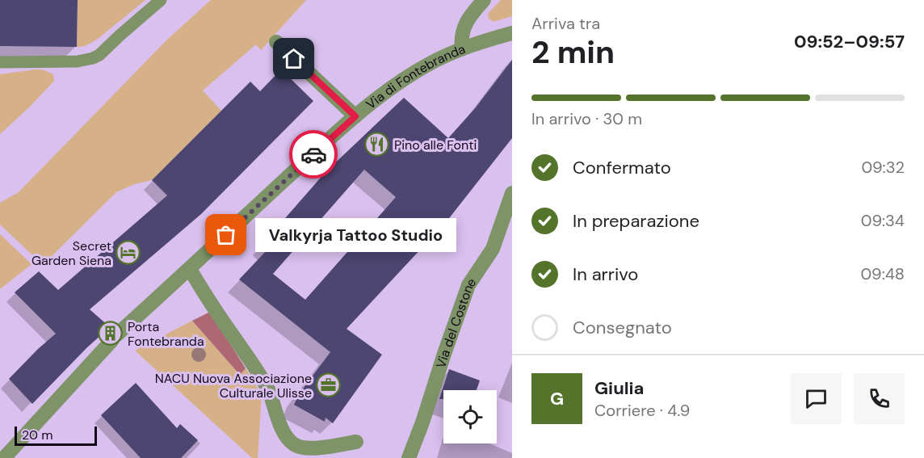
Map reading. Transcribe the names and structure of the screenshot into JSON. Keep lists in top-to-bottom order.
{
  "streets": {
    "street": ["Via di Fontebranda", "Via del Costone"]
  },
  "places": {
    "restaurant": ["Pino alle Fonti"],
    "other": ["Valkyrja Tattoo Studio"],
    "hotel": ["Secret Garden Siena"],
    "building": ["Porta Fontebranda"],
    "office": ["NACU Nuova Associazione Culturale Ulisse"]
  },
  "scale_bar": "20 m",
  "page": {
    "heading": ["2 min", "Arriva tra", "09:52–09:57"],
    "panel": ["Giulia", "Corriere · 4.9"],
    "bar": "In arrivo · 30 m",
    "list": [
      ["Confermato", "09:32"],
      ["In preparazione", "09:34"],
      ["In arrivo", "09:48"],
      "Consegnato"
    ],
    "bubble": "Valkyrja Tattoo Studio",
    "round": "G",
    "scale": "20 m"
  }
}
